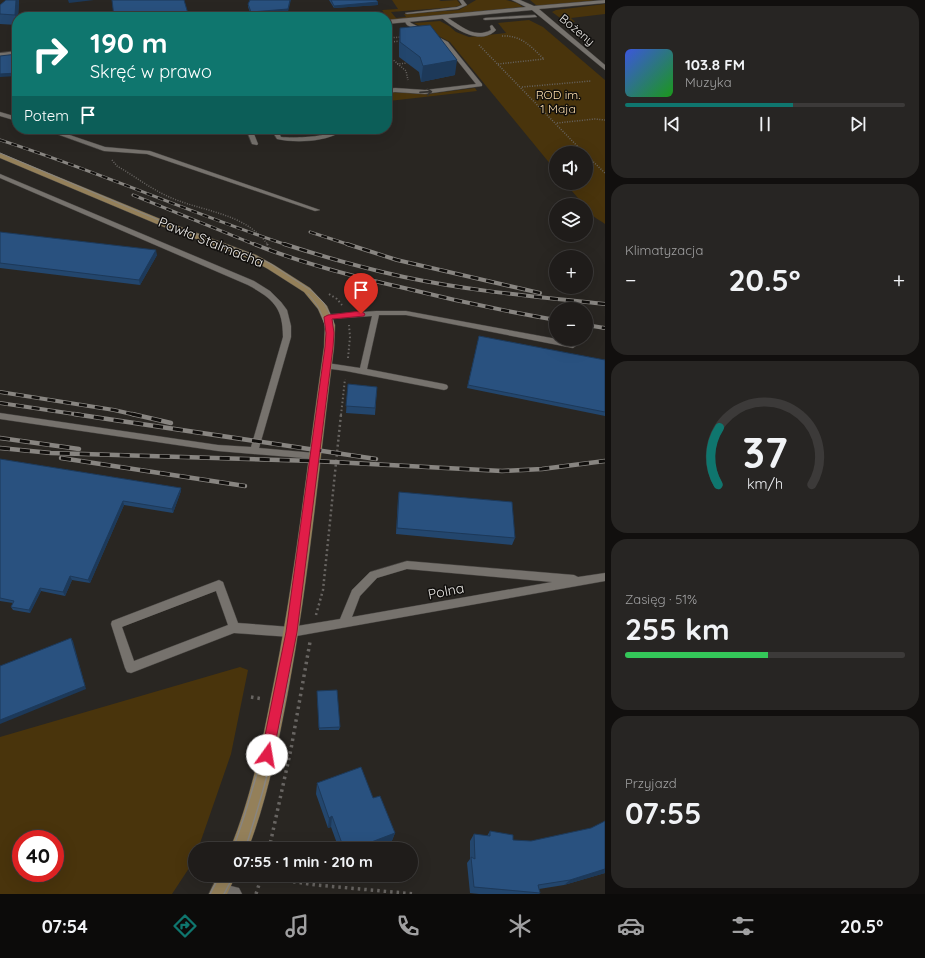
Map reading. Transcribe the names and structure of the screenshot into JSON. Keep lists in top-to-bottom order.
{
  "streets": {
    "street": ["Bożeny", "Pawła Stalmacha"],
    "lane": ["Polna"]
  },
  "crossings": [
    ["Pawła Stalmacha", "Polna"]
  ],
  "parks": ["ROD im. 1 Maja"],
  "page": {
    "turn": ["190 m", "Skręć w prawo"],
    "song": ["103.8 FM", "Muzyka"],
    "then": "Potem",
    "map_buttons": ["+", "−"],
    "tile": [
      "Klimatyzacja",
      ["Zasięg · 51%", "255 km"],
      ["Przyjazd", "07:55"]
    ],
    "heat": ["−", "20.5°", "+"],
    "limit": "40",
    "trip": "07:55 · 1 min · 210 m",
    "tabs": ["07:54", "20.5°"],
    "gauge": ["37", "km/h"]
  }
}
